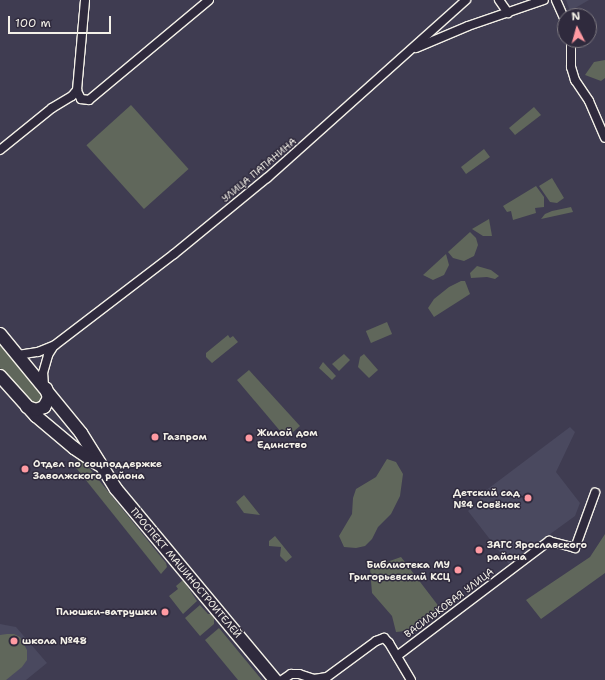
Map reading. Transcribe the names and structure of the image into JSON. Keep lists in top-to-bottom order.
{
  "streets": {
    "street": ["УЛИЦА ПАПАНИНА", "ПРОСПЕКТ МАШИНОСТРОИТЕЛЕЙ", "ВАСИЛЬКОВАЯ УЛИЦА"]
  },
  "crossings": [
    ["УЛИЦА ПАПАНИНА", "ПРОСПЕКТ МАШИНОСТРОИТЕЛЕЙ"]
  ],
  "places": [
    "Газпром",
    "Жилой дом Единство",
    "Отдел по соцподдержке Заволжского района",
    "Детский сад №4 Совёнок",
    "ЗАГС Ярославского района",
    "Библиотека МУ Григорьевский КСЦ",
    "Плюшки-ватрушки",
    "школа №48"
  ],
  "scale_bar": "100 m",
  "north": "top"
}
